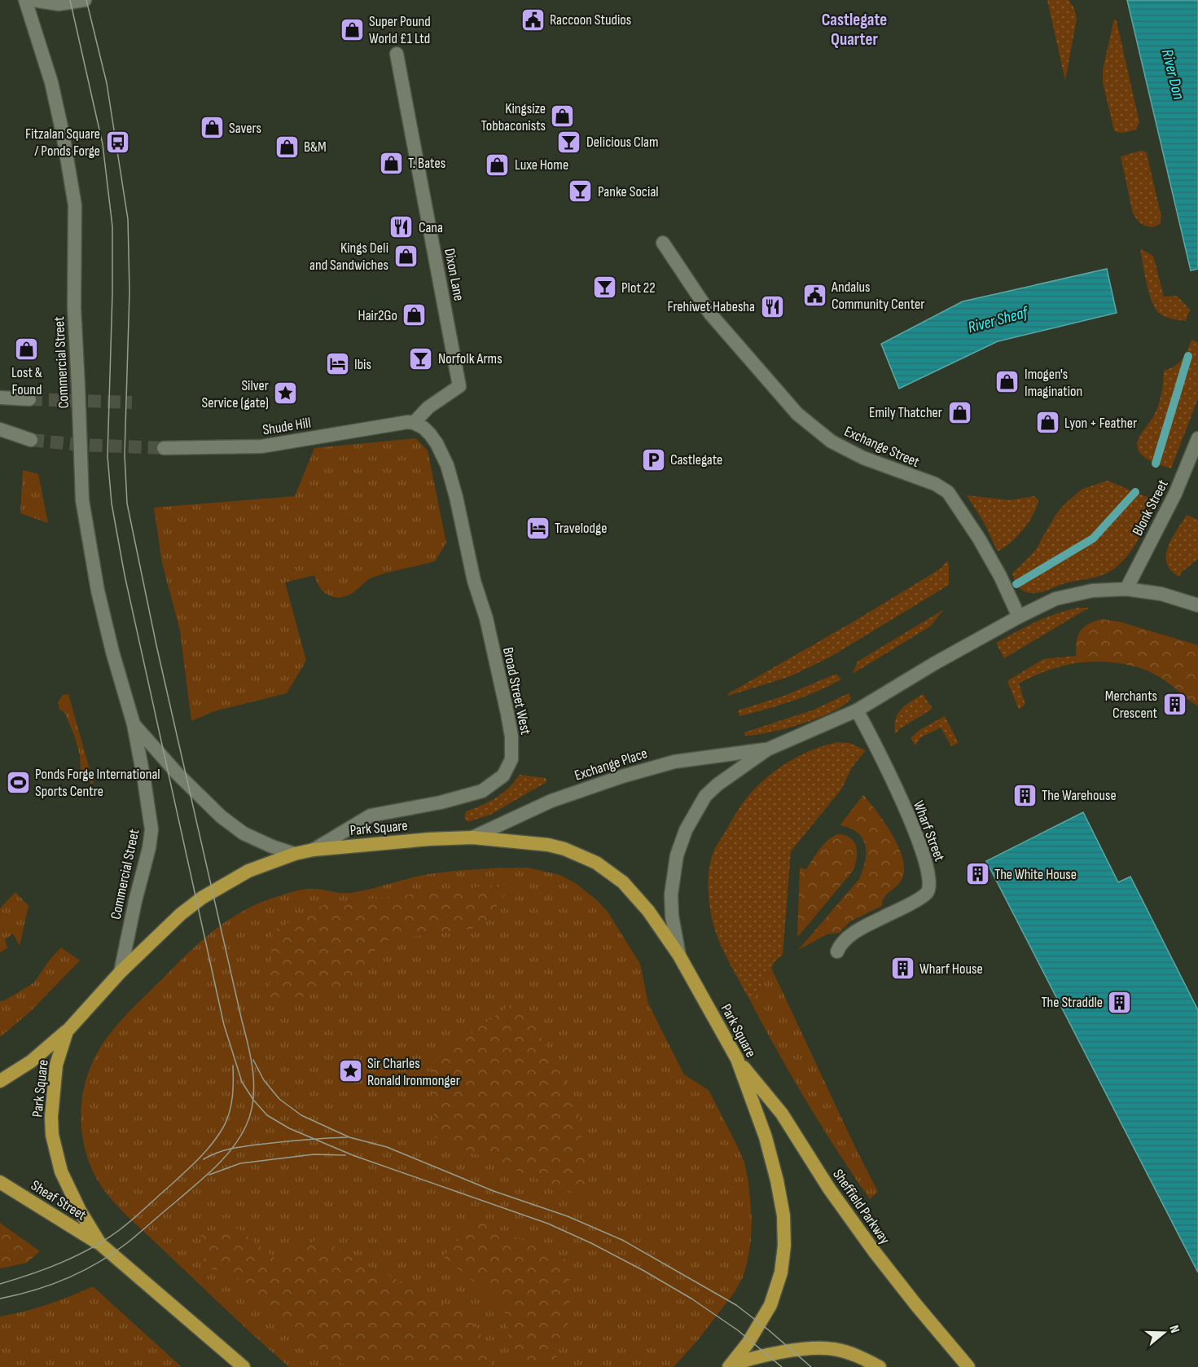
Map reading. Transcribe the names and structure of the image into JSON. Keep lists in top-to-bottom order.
{
  "streets": {
    "highway": ["Park Square", "Sheaf Street", "Sheffield Parkway"],
    "street": [
      "Dixon Lane",
      "Commercial Street",
      "Shude Hill",
      "Exchange Street",
      "Blonk Street",
      "Broad Street West",
      "Exchange Place",
      "Wharf Street"
    ]
  },
  "crossings": [
    ["Dixon Lane", "Shude Hill"],
    ["Dixon Lane", "Broad Street West"],
    ["Commercial Street", "Park Square"],
    ["Shude Hill", "Broad Street West"],
    ["Broad Street West", "Park Square"],
    ["Exchange Place", "Park Square"],
    ["Exchange Place", "Wharf Street"],
    ["Park Square", "Sheaf Street"],
    ["Park Square", "Sheffield Parkway"]
  ],
  "districts": ["Castlegate Quarter"],
  "water": ["River Don", "River Sheaf"],
  "places": {
    "public building": ["Raccoon Studios", "Andalus Community Center"],
    "shop": [
      "Super Pound World £1 Ltd",
      "Kingsize Tobbaconists",
      "Savers",
      "B&M",
      "T. Bates",
      "Luxe Home",
      "Kings Deli and Sandwiches",
      "Hair2Go",
      "Lost & Found",
      "Imogen's Imagination",
      "Emily Thatcher",
      "Lyon + Feather"
    ],
    "bus stop": ["Fitzalan Square / Ponds Forge"],
    "bar": [
      "Delicious Clam",
      "Panke Social",
      "Plot 22",
      "Norfolk Arms"
    ],
    "restaurant": ["Cana", "Frehiwet Habesha"],
    "hotel": ["Ibis", "Travelodge"],
    "place": ["Silver Service (gate)", "Sir Charles Ronald Ironmonger"],
    "parking": ["Castlegate"],
    "building": [
      "Merchants Crescent",
      "The Warehouse",
      "The White House",
      "Wharf House",
      "The Straddle"
    ],
    "sports": ["Ponds Forge International Sports Centre"]
  },
  "north": "right"
}
